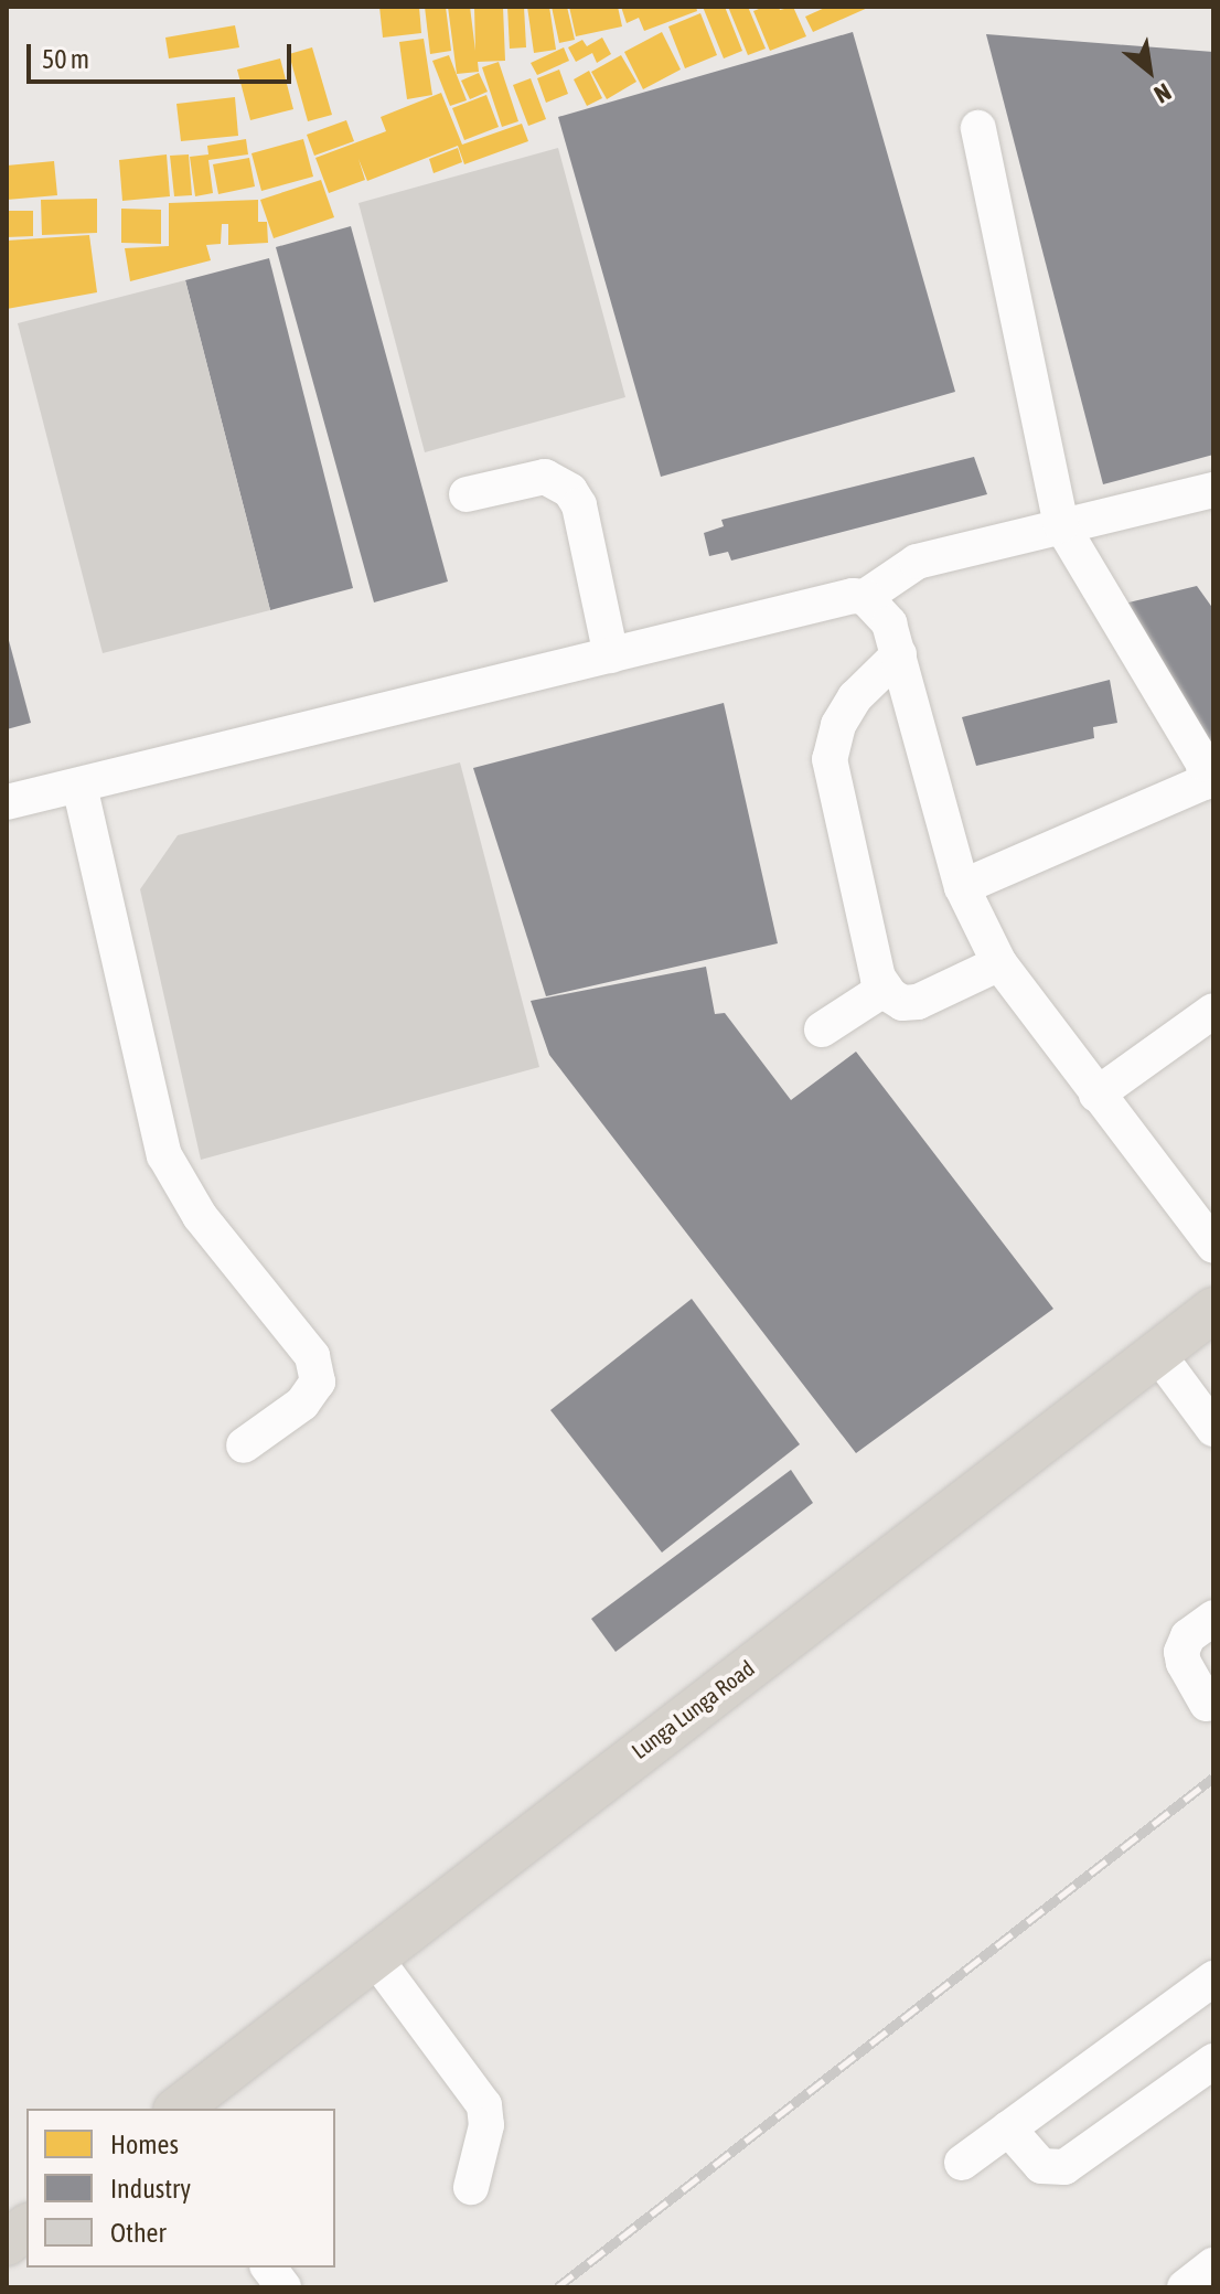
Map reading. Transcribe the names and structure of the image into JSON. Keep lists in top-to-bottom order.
{
  "streets": {
    "main road": ["Lunga Lunga Road"]
  },
  "legend": ["Homes", "Industry", "Other"],
  "scale_bar": "50 m",
  "north": "bottom right"
}
